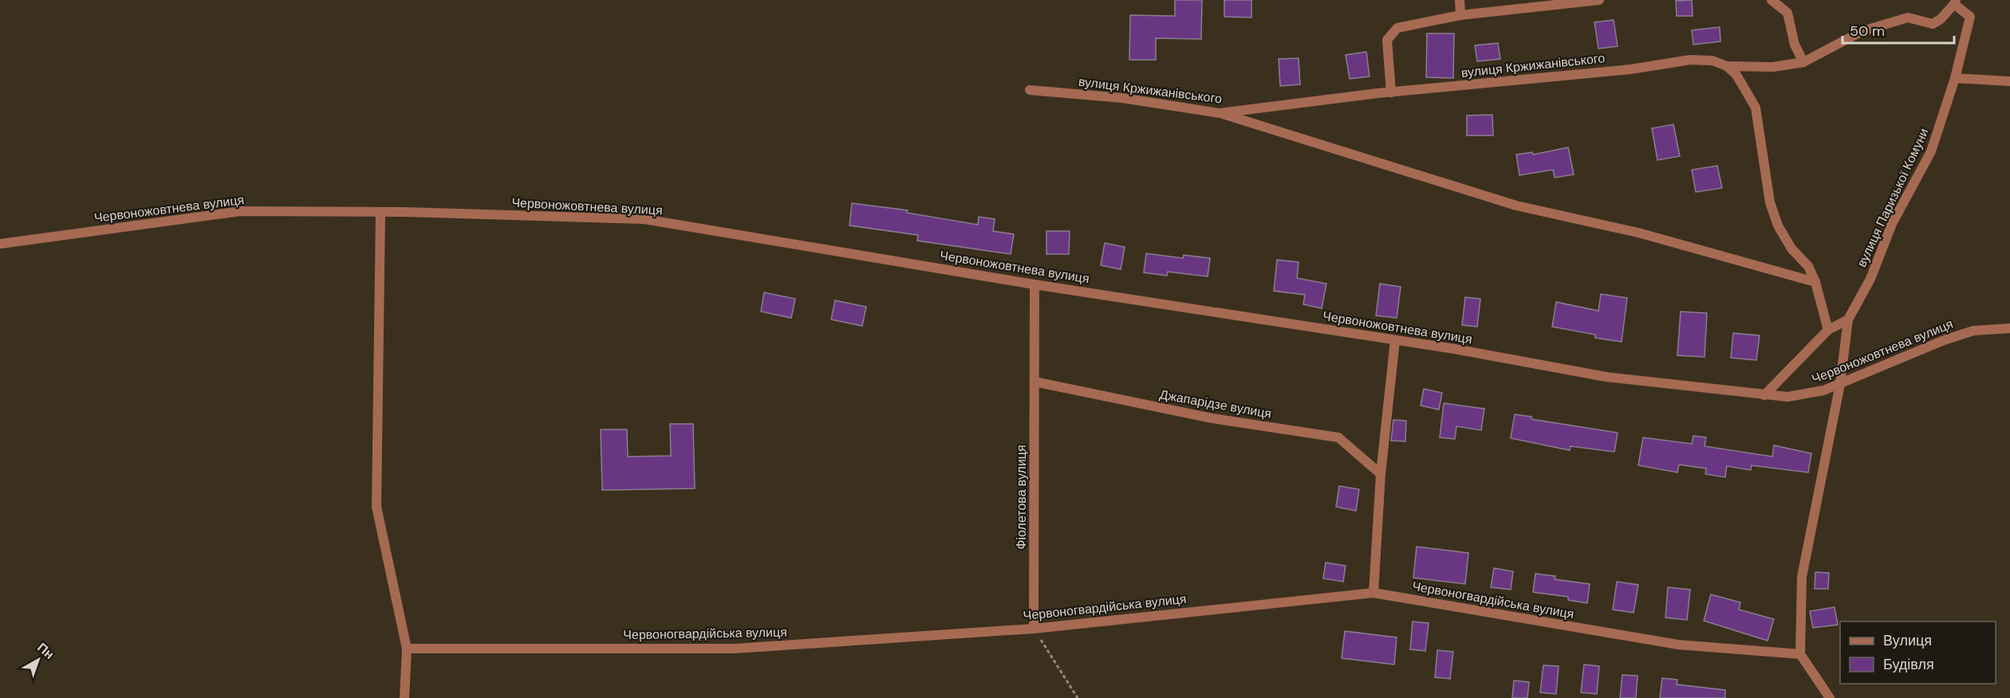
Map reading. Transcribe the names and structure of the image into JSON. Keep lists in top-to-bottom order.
{
  "streets": {
    "street": [
      "вулиця Кржижанівського",
      "вулиця Паризької Комуни",
      "Червоножовтнева вулиця",
      "Джапарідзе вулиця",
      "Фіолетова вулиця",
      "Червоногвардійська вулиця"
    ]
  },
  "crossings": [
    ["вулиця Кржижанівського", "вулиця Паризької Комуни"],
    ["вулиця Паризької Комуни", "Червоножовтнева вулиця"],
    ["вулиця Паризької Комуни", "Червоногвардійська вулиця"],
    ["Червоножовтнева вулиця", "Фіолетова вулиця"],
    ["Джапарідзе вулиця", "Фіолетова вулиця"],
    ["Фіолетова вулиця", "Червоногвардійська вулиця"]
  ],
  "legend": ["Вулиця", "Будівля"],
  "scale_bar": "50 m",
  "north": "top right"
}
